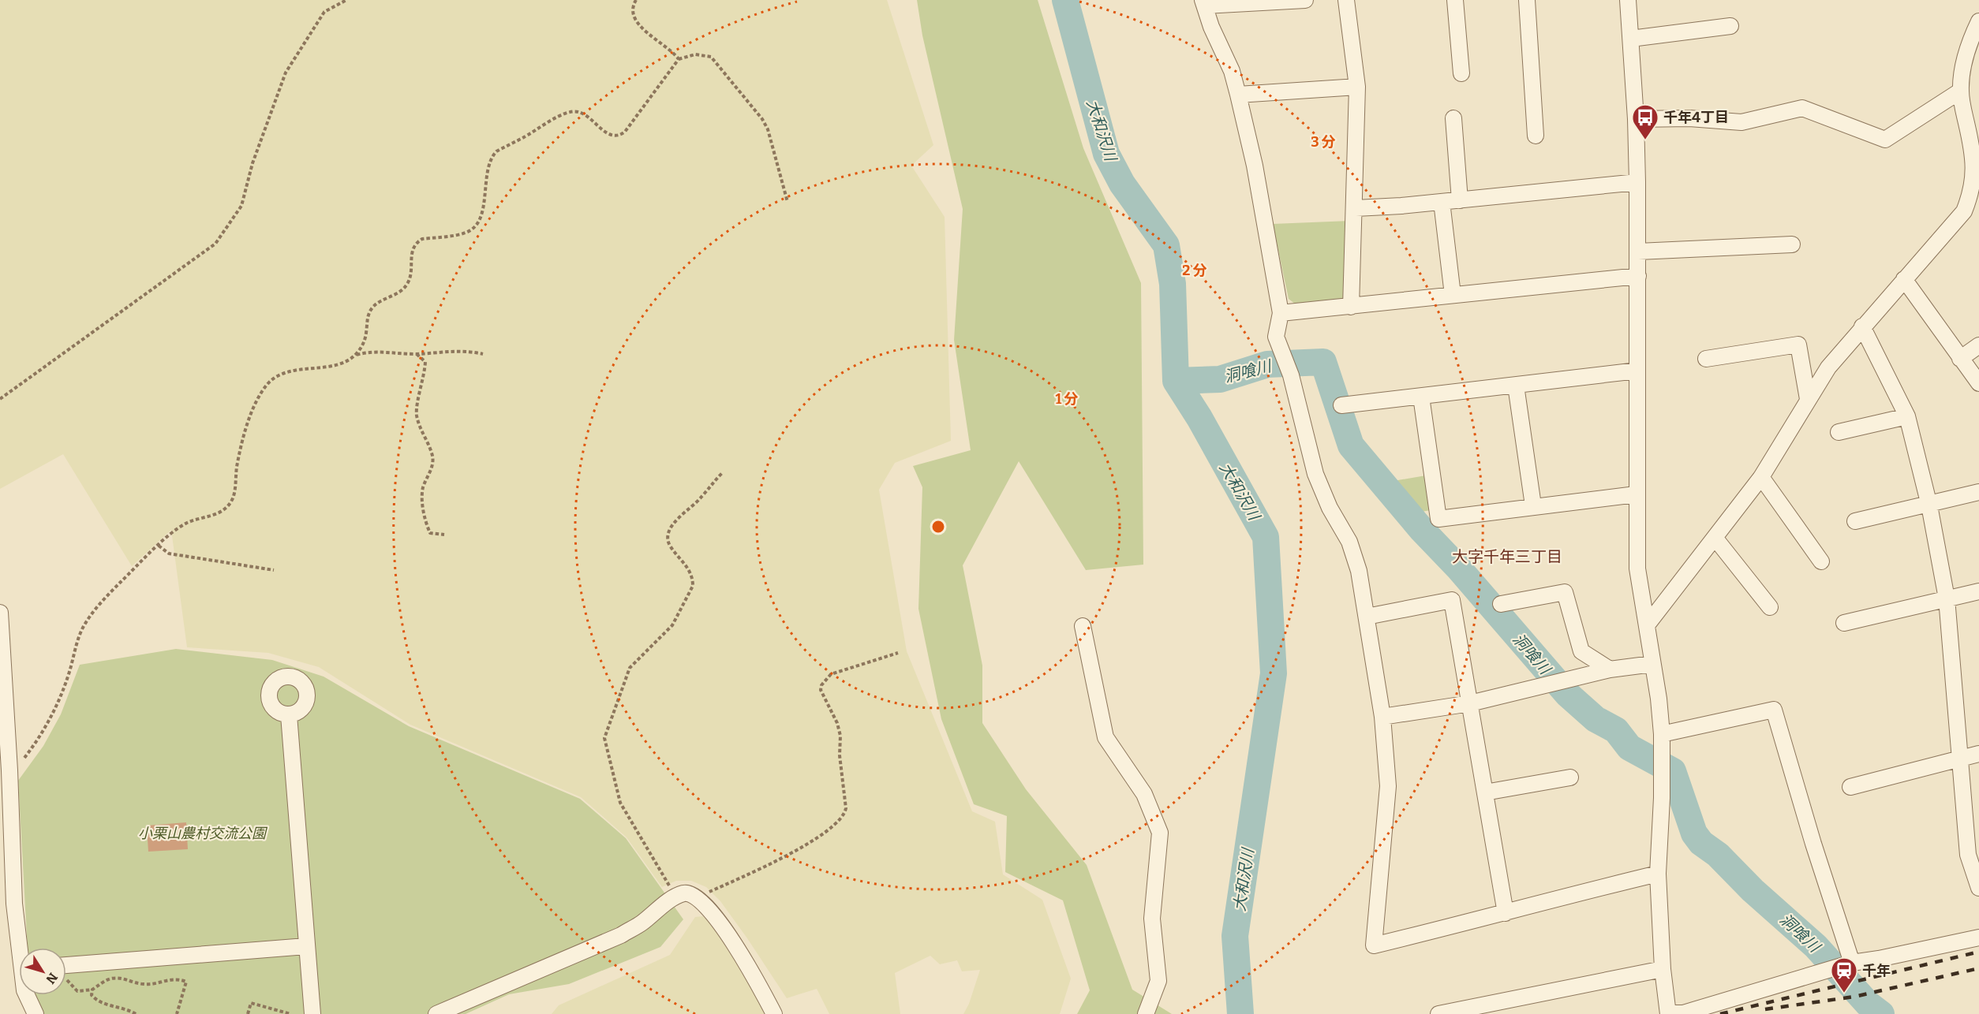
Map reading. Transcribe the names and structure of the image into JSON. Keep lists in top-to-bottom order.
{
  "districts": ["大字千年三丁目"],
  "water": ["大和沢川", "洞喰川"],
  "parks": ["小栗山農村交流公園"],
  "places": {
    "bus stop": ["千年4丁目"],
    "station": ["千年"]
  },
  "north": "bottom right",
  "rings": ["3 分", "2 分", "1 分"]
}
